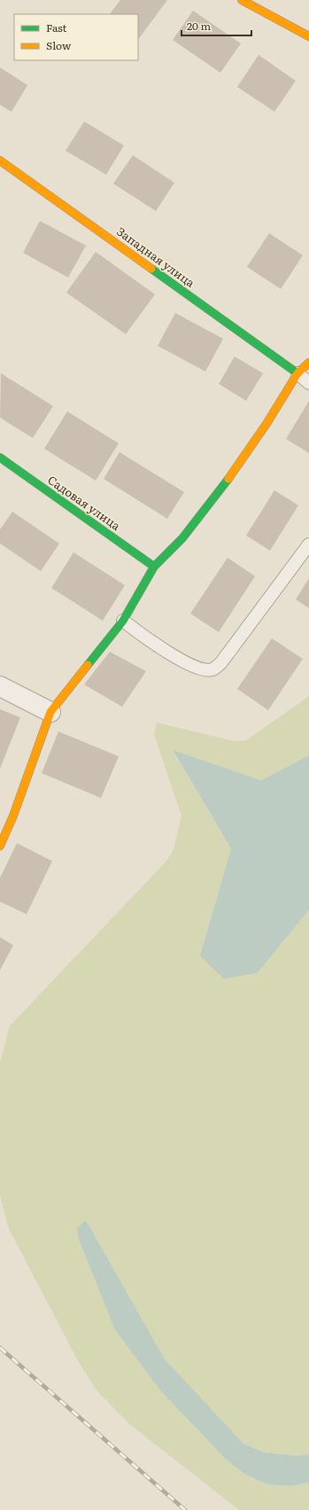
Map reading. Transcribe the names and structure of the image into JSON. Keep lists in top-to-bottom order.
{
  "streets": {
    "street": ["Западная улица", "Садовая улица"]
  },
  "legend": ["Fast", "Slow"],
  "scale_bar": "20 m"
}
